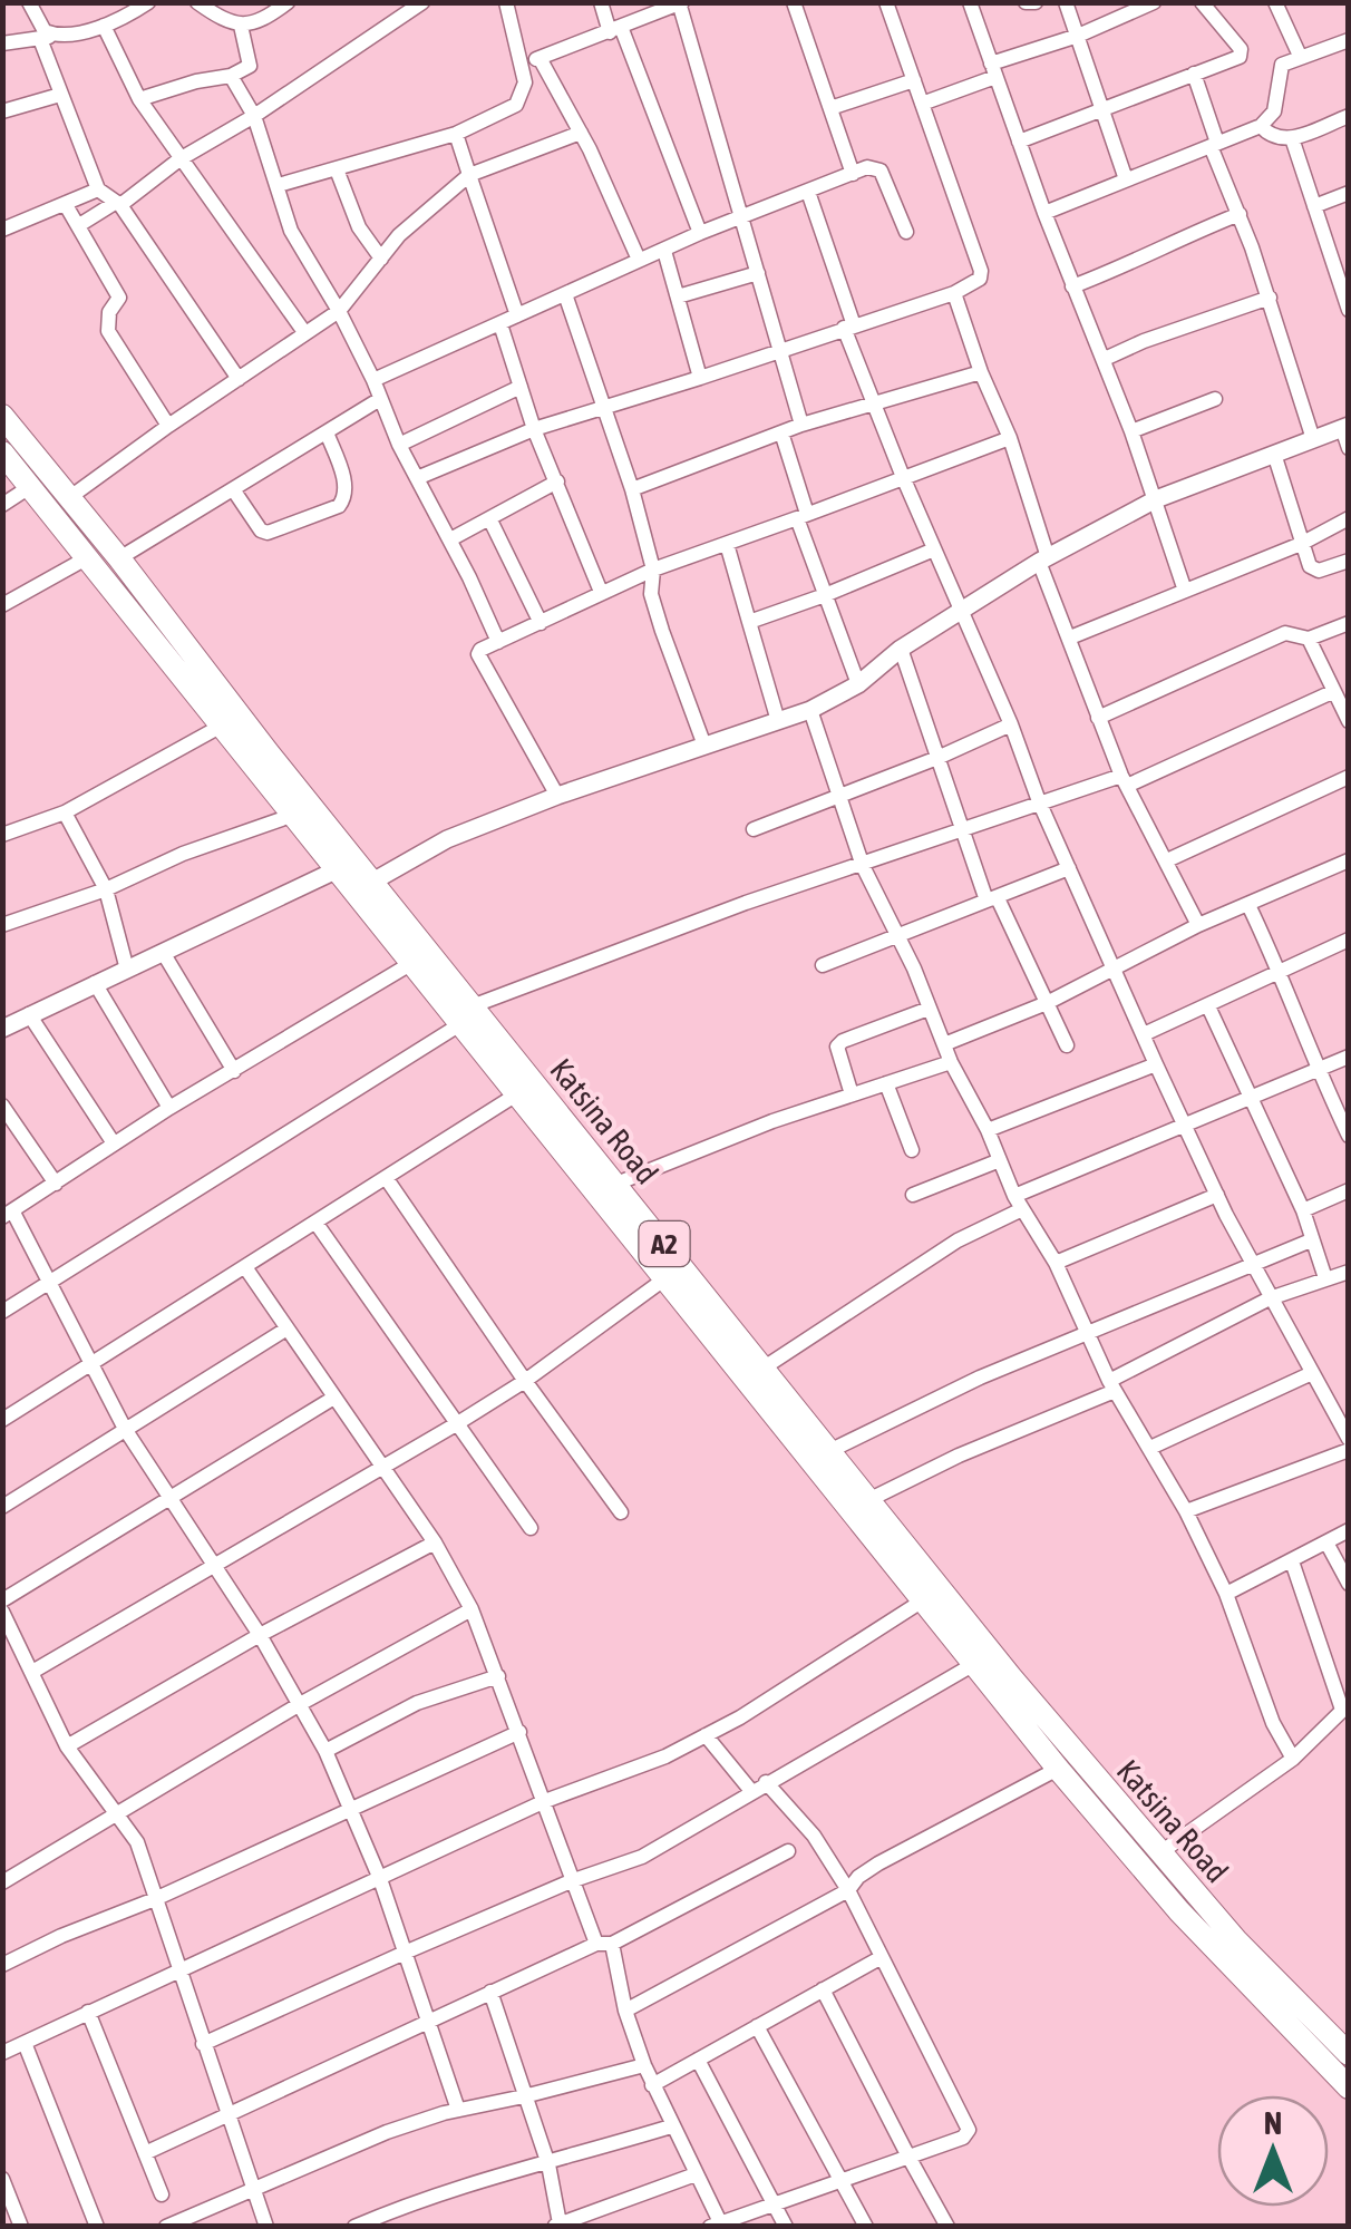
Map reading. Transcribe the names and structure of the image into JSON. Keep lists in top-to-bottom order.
{
  "streets": {
    "highway": ["Katsina Road", "A2"]
  },
  "crossings": [
    ["Katsina Road", "A2"]
  ],
  "north": "top"
}
